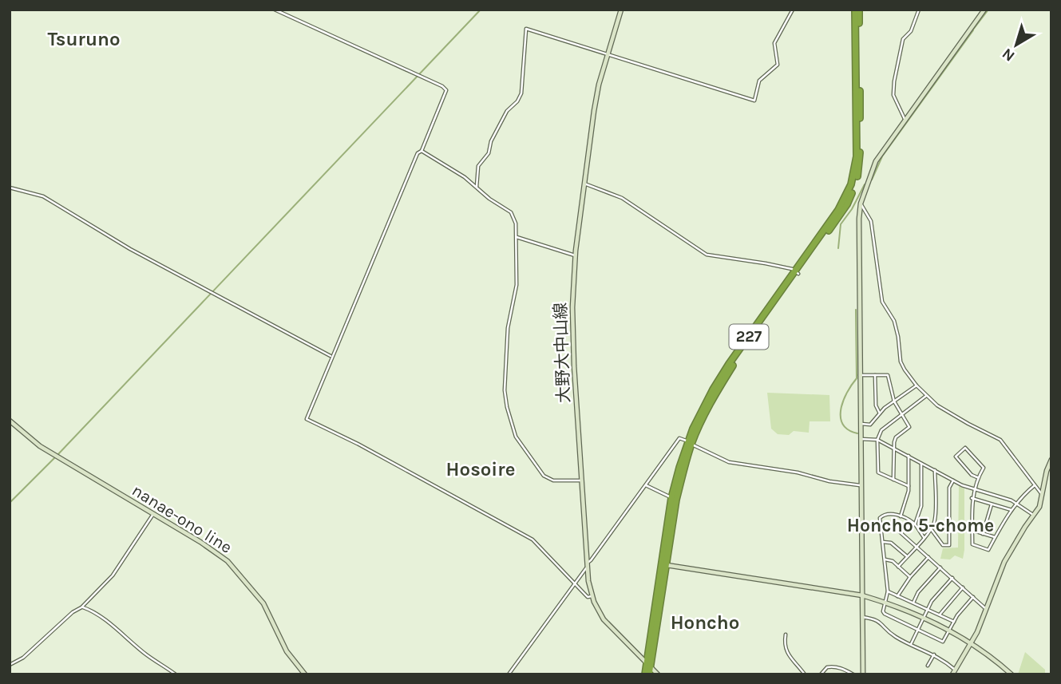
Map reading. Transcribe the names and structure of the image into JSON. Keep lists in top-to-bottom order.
{
  "streets": {
    "highway": ["227"],
    "main road": ["大野大中山線", "nanae-ono line"]
  },
  "crossings": [
    ["227", "大野大中山線"]
  ],
  "districts": [
    "Tsuruno",
    "Hosoire",
    "Honcho 5-chome",
    "Honcho"
  ],
  "north": "bottom left"
}
